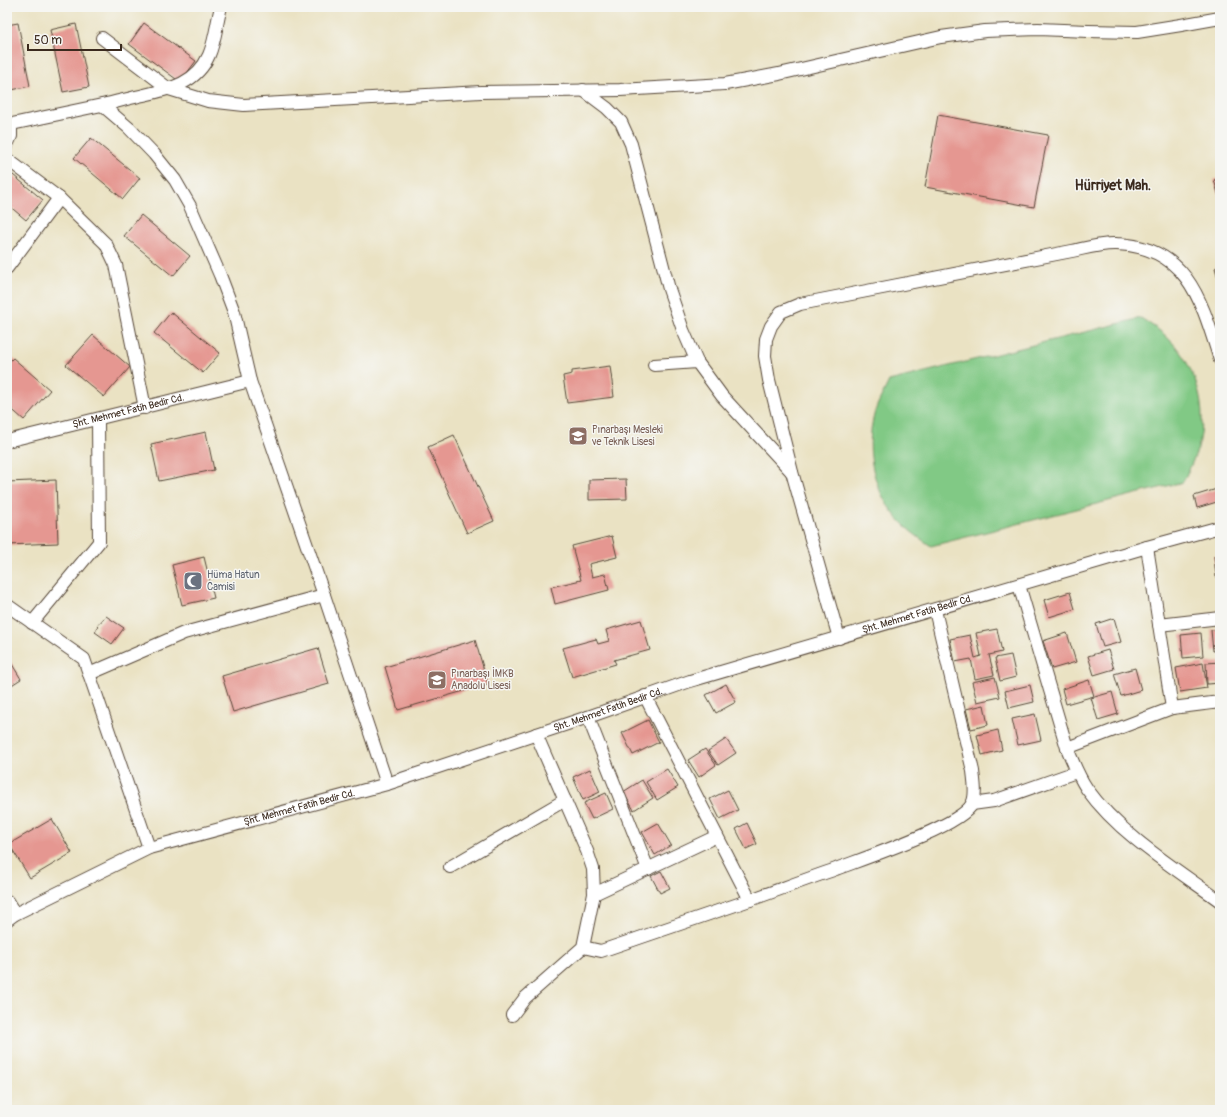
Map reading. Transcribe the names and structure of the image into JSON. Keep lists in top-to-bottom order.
{
  "streets": {
    "street": ["Şht. Mehmet Fatih Bedir Cd."]
  },
  "districts": ["Hürriyet Mah."],
  "places": {
    "school or university": ["Pınarbaşı Mesleki ve Teknik Lisesi", "Pınarbaşı İMKB Anadolu Lisesi"],
    "mosque": ["Hüma Hatun Camisi"]
  },
  "scale_bar": "50 m"
}
